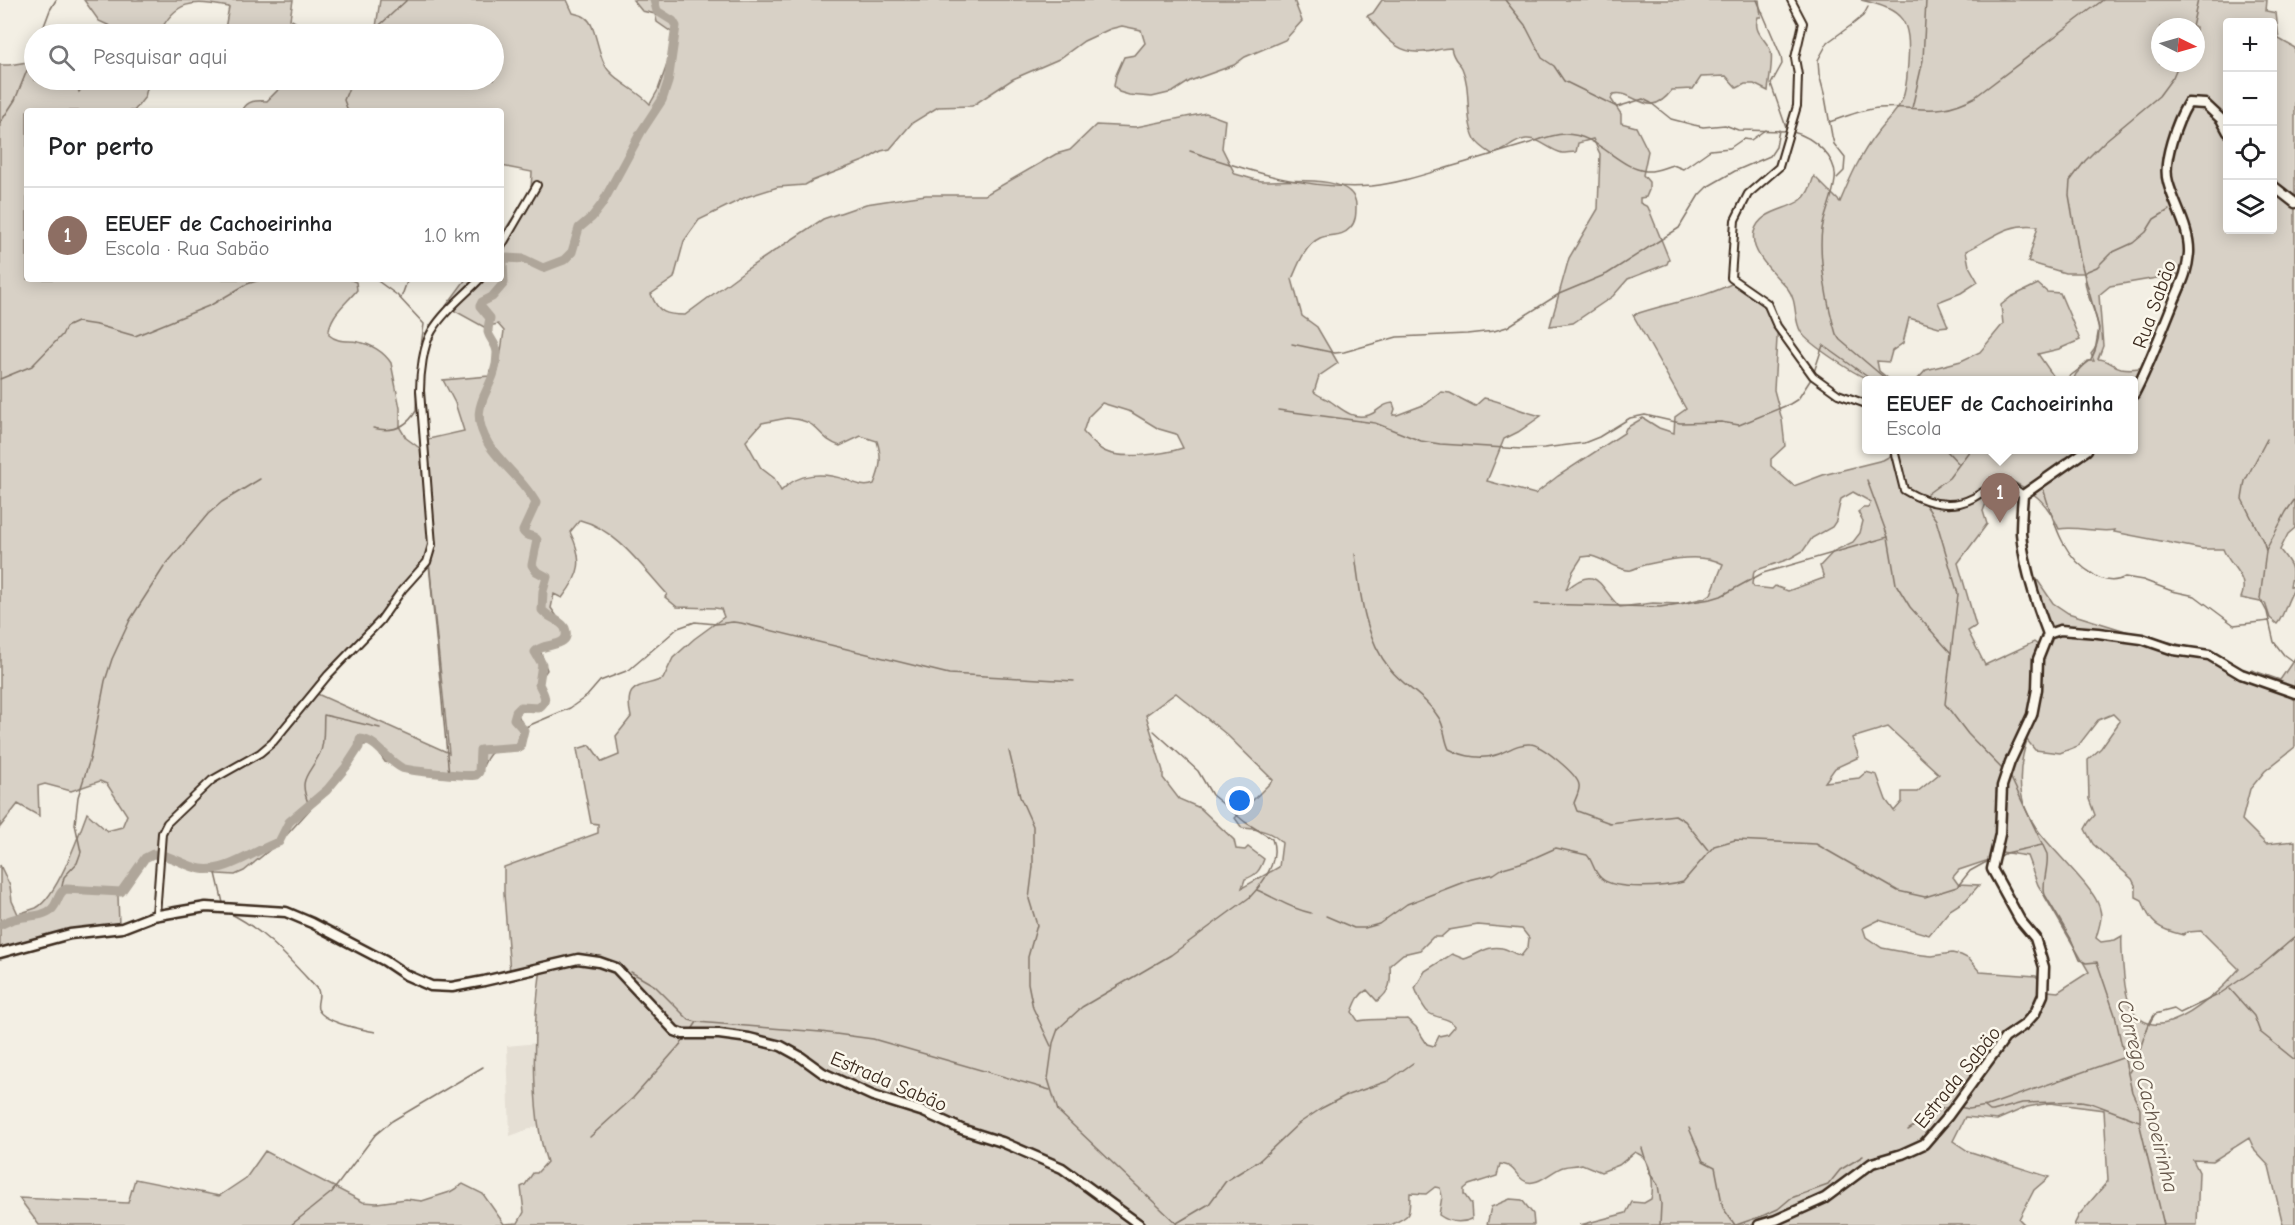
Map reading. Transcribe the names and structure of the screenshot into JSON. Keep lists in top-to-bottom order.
{
  "streets": {
    "street": ["Rua Sabäo", "Estrada Sabäo"]
  },
  "water": ["Córrego Cachoeirinha"],
  "north": "right",
  "page": {
    "map_buttons": ["+", "−"],
    "search": "Pesquisar aqui",
    "heading": "Por perto",
    "list": [
      {
        "mark": "1",
        "name": "EEUEF de Cachoeirinha",
        "note": "Escola · Rua Sabäo",
        "value": "1.0 km"
      }
    ],
    "popup": ["EEUEF de Cachoeirinha", "Escola"],
    "pins": "1"
  }
}
